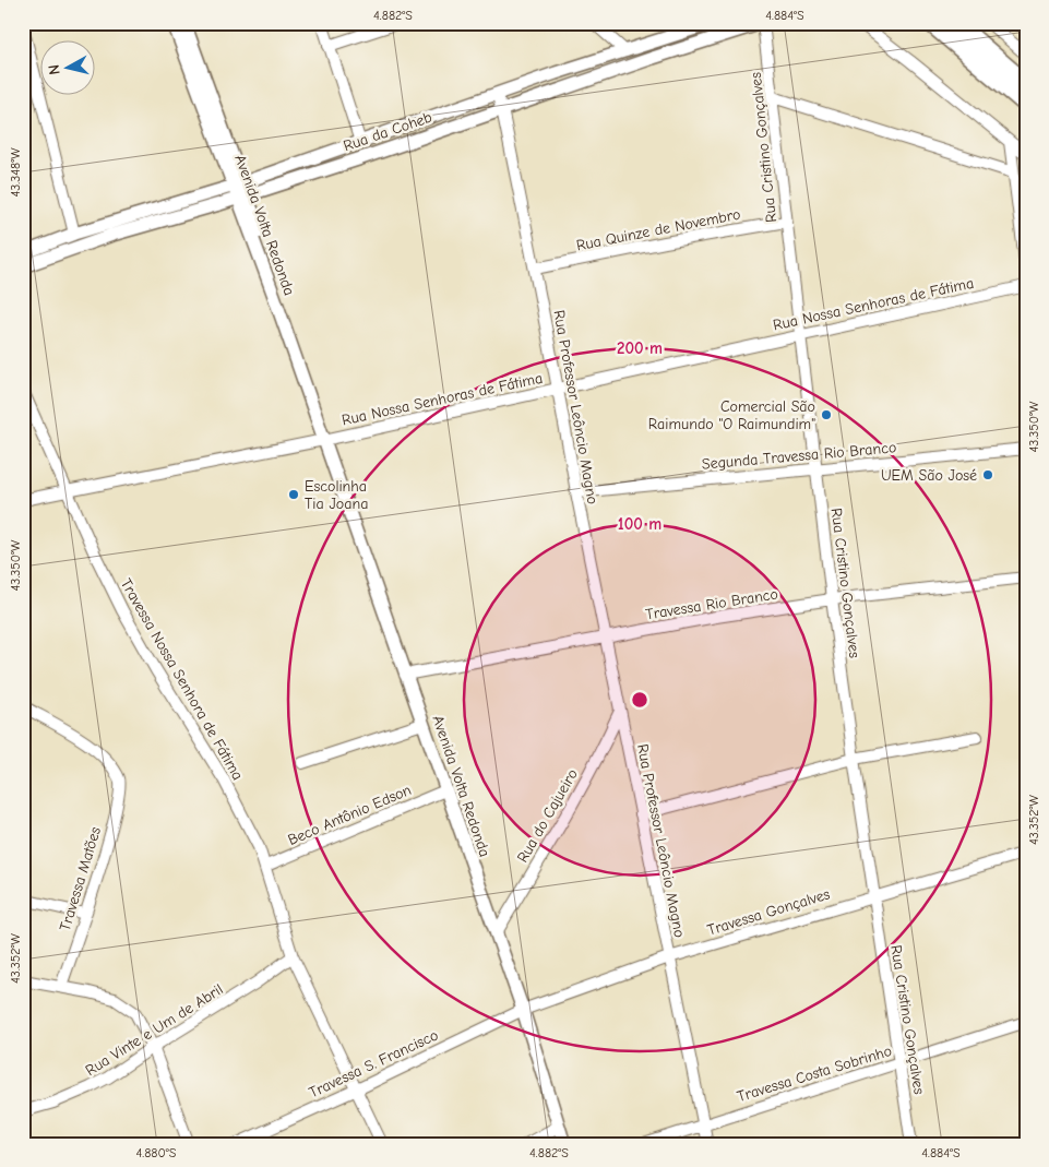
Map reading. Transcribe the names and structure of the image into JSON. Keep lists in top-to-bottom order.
{
  "streets": {
    "street": [
      "Rua da Coheb",
      "Rua Cristino Gonçalves",
      "Avenida Volta Redonda",
      "Rua Quinze de Novembro",
      "Rua Nossa Senhoras de Fátima",
      "Rua Professor Leôncio Magno",
      "Segunda Travessa Rio Branco",
      "Travessa Rio Branco",
      "Travessa Nossa Senhora de Fátima",
      "Beco Antônio Edson",
      "Rua do Cajueiro",
      "Travessa Matões",
      "Travessa Gonçalves",
      "Rua Vinte e Um de Abril",
      "Travessa S. Francisco",
      "Travessa Costa Sobrinho"
    ]
  },
  "crossings": [
    ["Rua da Coheb", "Rua Cristino Gonçalves"],
    ["Rua da Coheb", "Avenida Volta Redonda"],
    ["Rua da Coheb", "Rua Professor Leôncio Magno"],
    ["Rua Cristino Gonçalves", "Rua Quinze de Novembro"],
    ["Rua Cristino Gonçalves", "Rua Nossa Senhoras de Fátima"],
    ["Rua Cristino Gonçalves", "Segunda Travessa Rio Branco"],
    ["Rua Cristino Gonçalves", "Travessa Rio Branco"],
    ["Rua Cristino Gonçalves", "Travessa Gonçalves"],
    ["Rua Cristino Gonçalves", "Travessa Costa Sobrinho"],
    ["Avenida Volta Redonda", "Rua Nossa Senhoras de Fátima"],
    ["Avenida Volta Redonda", "Travessa Rio Branco"],
    ["Avenida Volta Redonda", "Beco Antônio Edson"],
    ["Avenida Volta Redonda", "Rua do Cajueiro"],
    ["Avenida Volta Redonda", "Travessa Gonçalves"],
    ["Avenida Volta Redonda", "Travessa S. Francisco"],
    ["Rua Quinze de Novembro", "Rua Professor Leôncio Magno"],
    ["Rua Nossa Senhoras de Fátima", "Rua Professor Leôncio Magno"],
    ["Rua Nossa Senhoras de Fátima", "Travessa Nossa Senhora de Fátima"],
    ["Rua Professor Leôncio Magno", "Segunda Travessa Rio Branco"],
    ["Rua Professor Leôncio Magno", "Travessa Rio Branco"],
    ["Rua Professor Leôncio Magno", "Rua do Cajueiro"],
    ["Rua Professor Leôncio Magno", "Travessa Gonçalves"],
    ["Rua Professor Leôncio Magno", "Travessa Costa Sobrinho"],
    ["Travessa Nossa Senhora de Fátima", "Beco Antônio Edson"],
    ["Travessa Nossa Senhora de Fátima", "Rua Vinte e Um de Abril"],
    ["Travessa Nossa Senhora de Fátima", "Travessa S. Francisco"],
    ["Travessa Gonçalves", "Travessa S. Francisco"]
  ],
  "places": ["Comercial São Raimundo \"O Raimundim\"", "UEM São José", "Escolinha Tia Joana"],
  "north": "left",
  "coordinates": [
    "4.882°S",
    "4.884°S",
    "43.348°W",
    "43.350°W",
    "43.352°W",
    "4.880°S"
  ],
  "rings": ["200 m", "100 m"]
}
